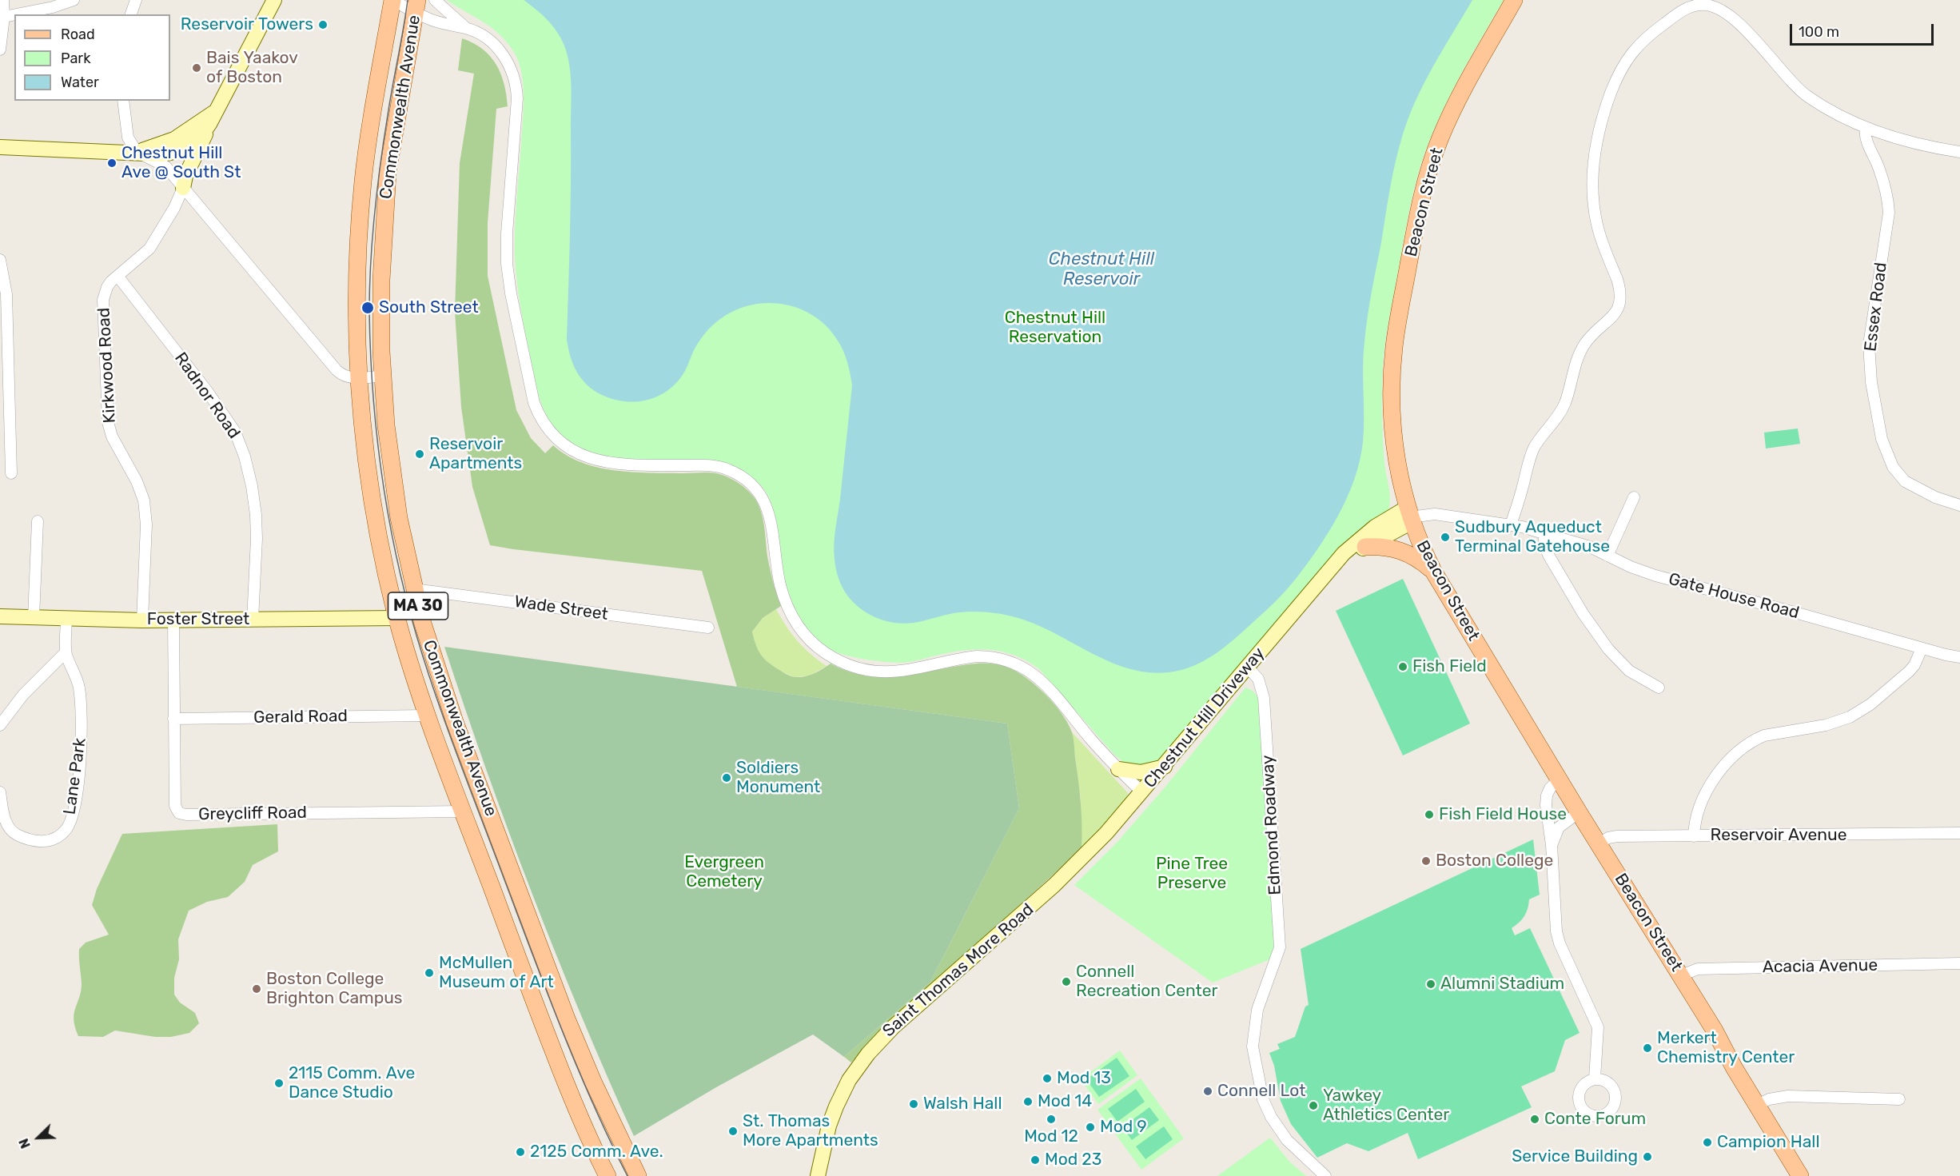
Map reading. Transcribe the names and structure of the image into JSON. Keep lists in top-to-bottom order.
{
  "streets": {
    "main road": [
      "Commonwealth Avenue",
      "Beacon Street",
      "MA 30",
      "Foster Street",
      "Chestnut Hill Driveway",
      "Saint Thomas More Road"
    ],
    "street": [
      "Essex Road",
      "Kirkwood Road",
      "Radnor Road",
      "Gate House Road",
      "Wade Street",
      "Gerald Road",
      "Lane Park",
      "Greycliff Road",
      "Edmond Roadway",
      "Reservoir Avenue",
      "Acacia Avenue"
    ]
  },
  "crossings": [
    ["Commonwealth Avenue", "Wade Street"],
    ["Commonwealth Avenue", "Foster Street"],
    ["Commonwealth Avenue", "Gerald Road"],
    ["Commonwealth Avenue", "Chestnut Hill Driveway"],
    ["Commonwealth Avenue", "Greycliff Road"],
    ["Beacon Street", "Gate House Road"],
    ["Beacon Street", "Chestnut Hill Driveway"],
    ["Beacon Street", "Reservoir Avenue"],
    ["Beacon Street", "Acacia Avenue"],
    ["Kirkwood Road", "Radnor Road"],
    ["Kirkwood Road", "Foster Street"],
    ["Radnor Road", "Foster Street"],
    ["Gate House Road", "Chestnut Hill Driveway"],
    ["Foster Street", "Lane Park"],
    ["Foster Street", "Greycliff Road"],
    ["Gerald Road", "Greycliff Road"],
    ["Chestnut Hill Driveway", "Edmond Roadway"],
    ["Chestnut Hill Driveway", "Saint Thomas More Road"]
  ],
  "water": ["Chestnut Hill Reservoir"],
  "parks": ["Chestnut Hill Reservation", "Evergreen Cemetery", "Pine Tree Preserve"],
  "places": [
    "Reservoir Towers",
    "Bais Yaakov of Boston",
    "Chestnut Hill Ave @ South St",
    "South Street",
    "Reservoir Apartments",
    "Sudbury Aqueduct Terminal Gatehouse",
    "Fish Field",
    "Soldiers Monument",
    "Fish Field House",
    "Boston College",
    "McMullen Museum of Art",
    "Connell Recreation Center",
    "Alumni Stadium",
    "Boston College Brighton Campus",
    "Merkert Chemistry Center",
    "Mod 13",
    "2115 Comm. Ave Dance Studio",
    "Connell Lot",
    "Mod 14",
    "Walsh Hall",
    "Yawkey Athletics Center",
    "Mod 12",
    "Conte Forum",
    "Mod 9",
    "St. Thomas More Apartments",
    "Campion Hall",
    "2125 Comm. Ave.",
    "Service Building",
    "Mod 23"
  ],
  "legend": ["Road", "Park", "Water"],
  "scale_bar": "100 m",
  "north": "bottom left"
}
